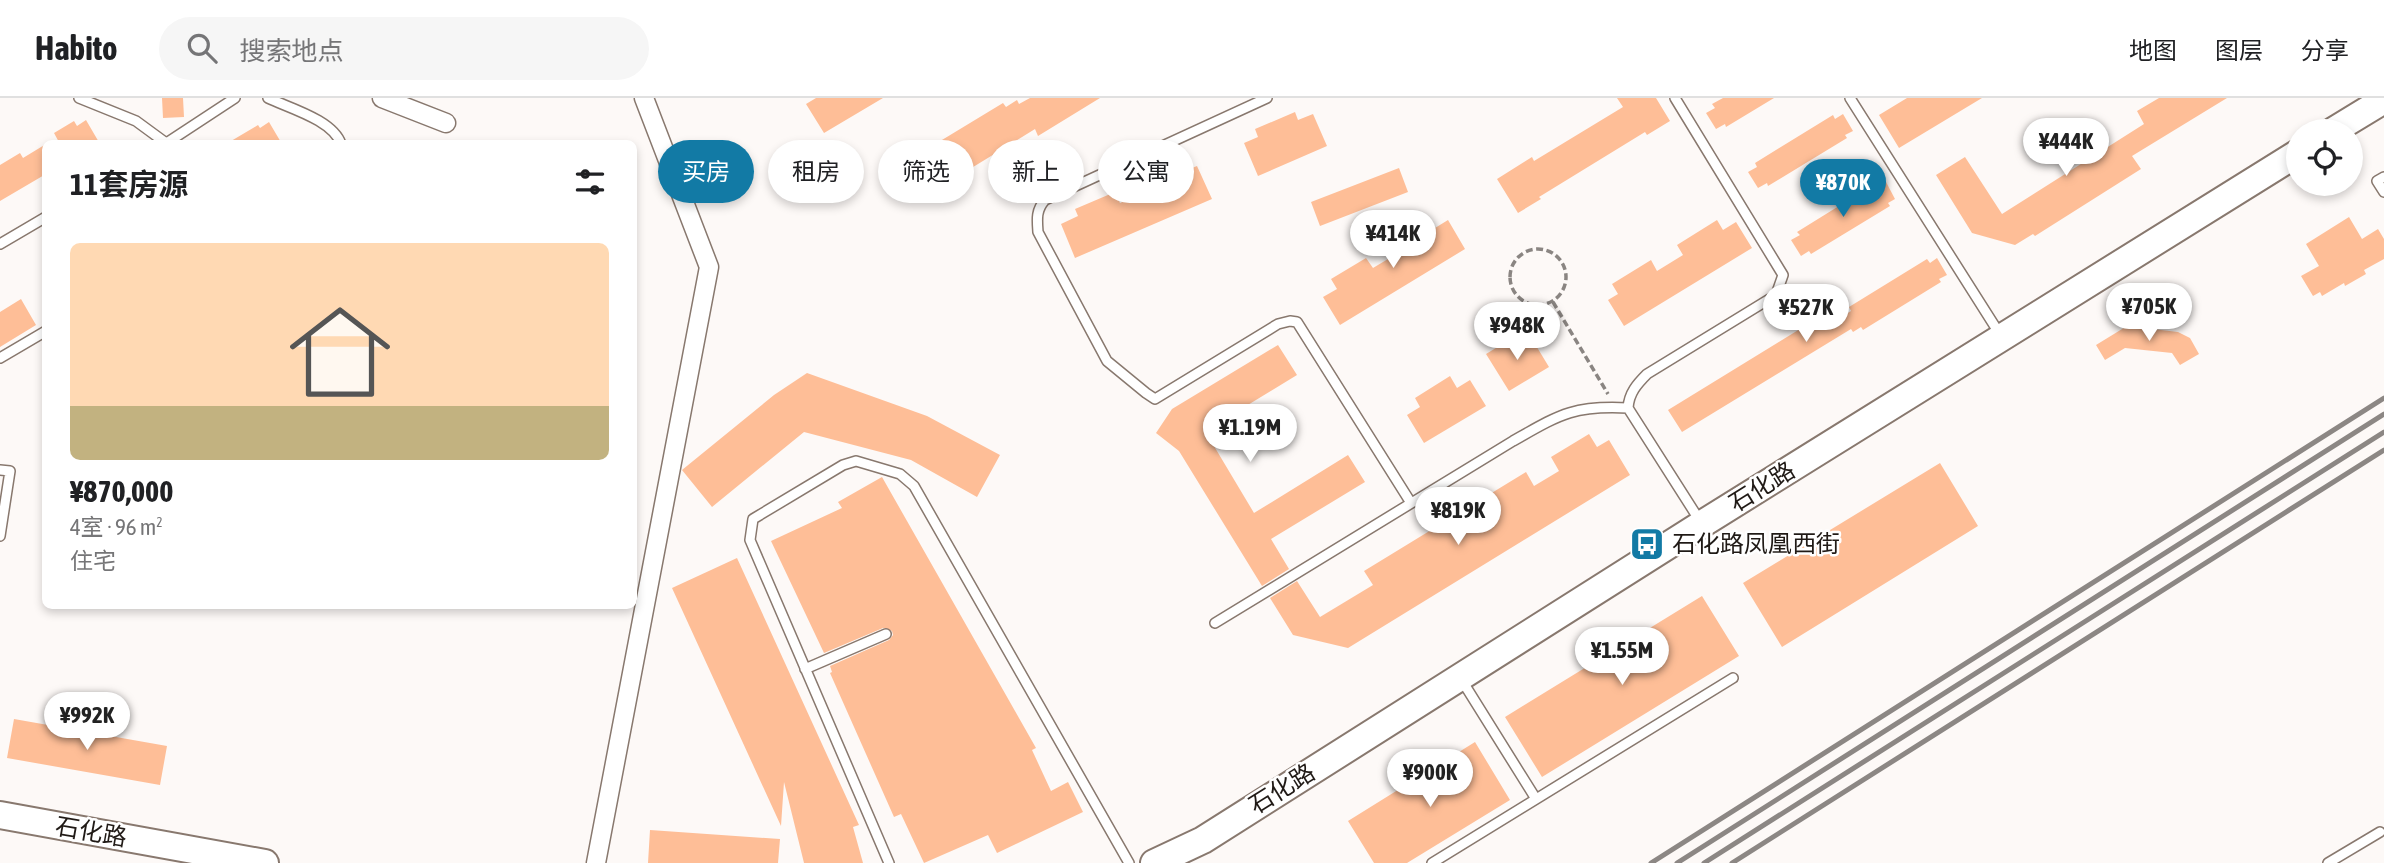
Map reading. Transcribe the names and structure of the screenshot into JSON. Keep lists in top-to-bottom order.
{
  "streets": {
    "street": ["石化路"]
  },
  "places": {
    "bus stop": ["石化路凤凰西街"]
  },
  "page": {
    "header": "Habito",
    "search": "搜索地点",
    "nav": ["地图", "图层", "分享"],
    "price": [
      "¥444K",
      "¥870K",
      "¥414K",
      "¥705K",
      "¥527K",
      "¥948K",
      "¥1.19M",
      "¥819K",
      "¥1.55M",
      "¥992K",
      "¥900K"
    ],
    "chip": [
      "买房",
      "租房",
      "筛选",
      "新上",
      "公寓"
    ],
    "heading": "11套房源",
    "list": [
      {
        "name": "¥870,000",
        "note": "4室 · 96 m² · 住宅"
      }
    ]
  }
}
